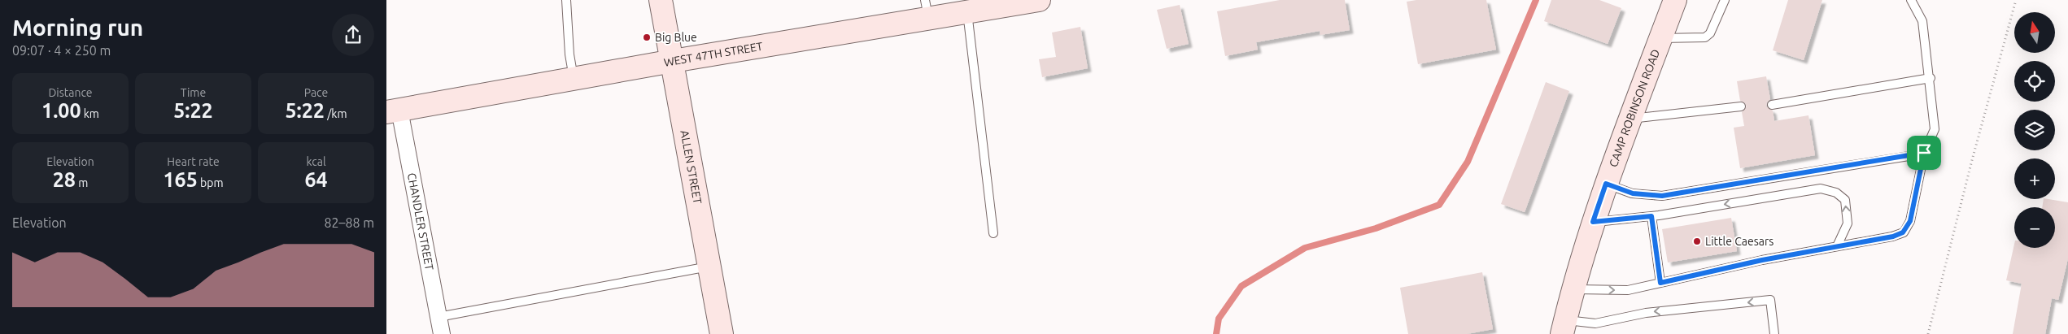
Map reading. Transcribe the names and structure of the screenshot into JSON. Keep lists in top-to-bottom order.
{
  "streets": {
    "street": [
      "WEST 47TH STREET",
      "CAMP ROBINSON ROAD",
      "ALLEN STREET",
      "CHANDLER STREET"
    ]
  },
  "crossings": [
    ["WEST 47TH STREET", "ALLEN STREET"],
    ["WEST 47TH STREET", "CHANDLER STREET"]
  ],
  "places": ["Big Blue", "Little Caesars"],
  "north": "top",
  "page": {
    "heading": ["Morning run", "09:07 · 4 × 250 m"],
    "map_buttons": ["+", "−"],
    "stats": [
      ["Distance", "1.00 km"],
      ["Time", "5:22"],
      ["Pace", "5:22 /km"],
      ["Elevation", "28 m"],
      ["Heart rate", "165 bpm"],
      ["kcal", "64"]
    ],
    "chart": ["Elevation", "82–88 m"]
  }
}
